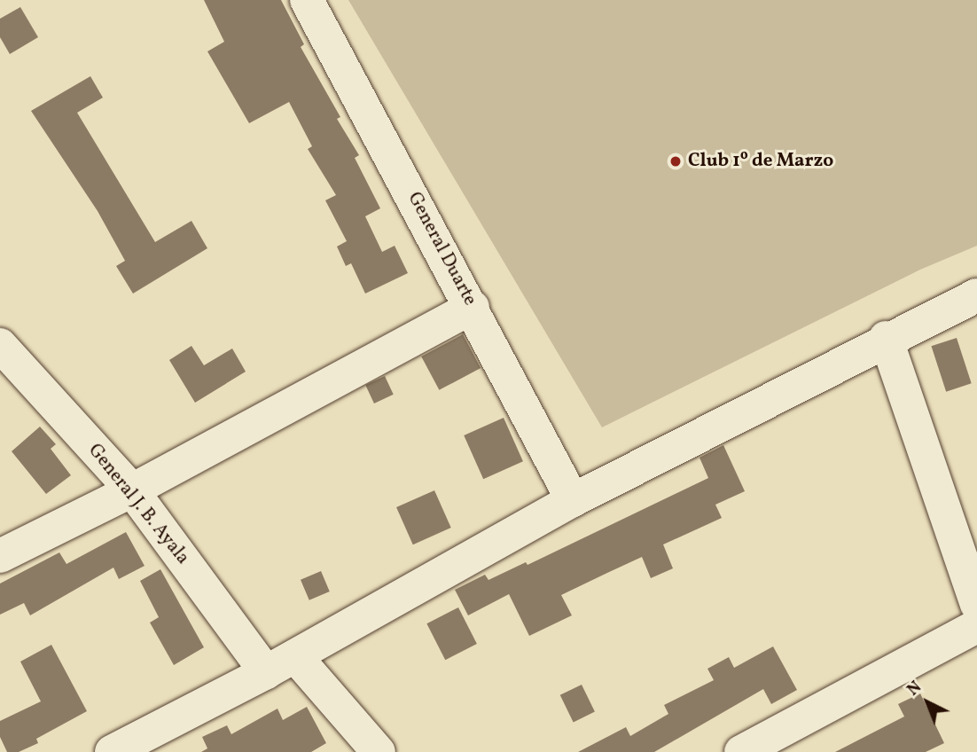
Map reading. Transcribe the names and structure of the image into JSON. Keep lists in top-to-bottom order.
{
  "streets": {
    "street": ["General Duarte", "General J. B. Ayala"]
  },
  "places": ["Club 1º de Marzo"],
  "north": "top left"
}
